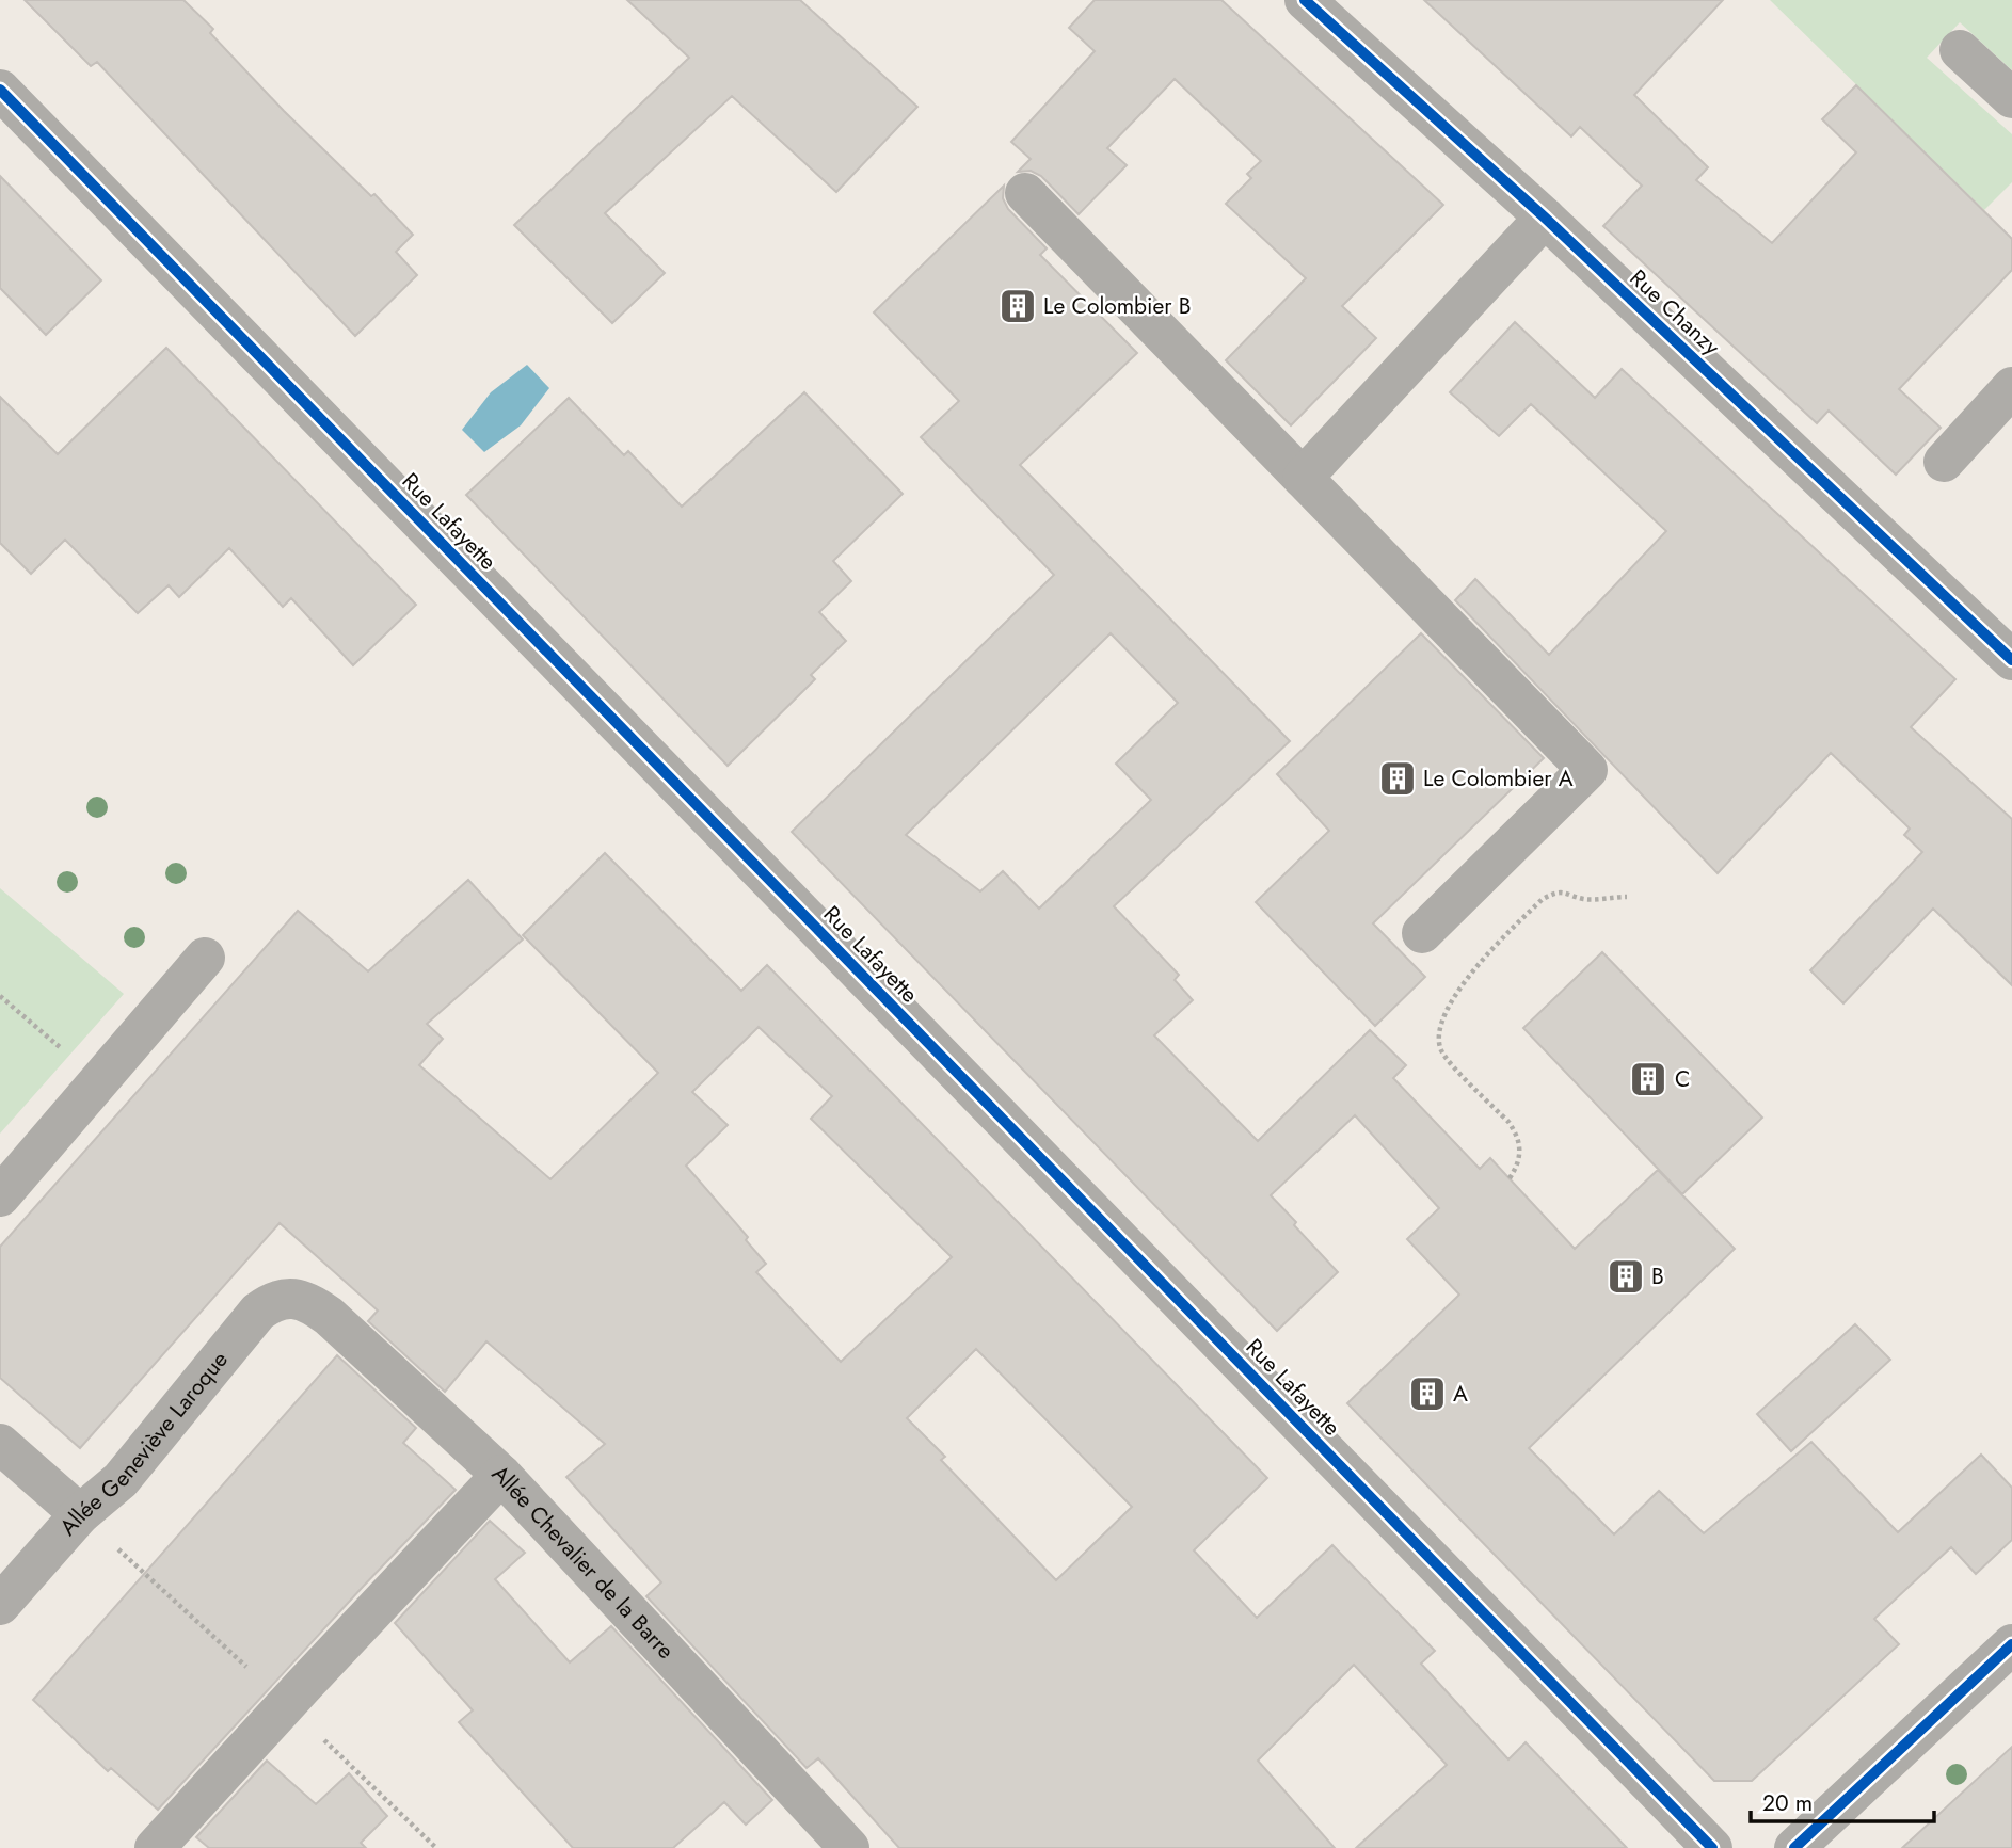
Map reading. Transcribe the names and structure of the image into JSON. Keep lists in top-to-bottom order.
{
  "streets": {
    "street": [
      "Rue Chanzy",
      "Rue Lafayette",
      "Allée Geneviève Laroque",
      "Allée Chevalier de la Barre"
    ]
  },
  "crossings": [
    ["Allée Geneviève Laroque", "Allée Chevalier de la Barre"]
  ],
  "places": {
    "building": [
      "Le Colombier B",
      "Le Colombier A",
      "C",
      "B",
      "A"
    ]
  },
  "scale_bar": "20 m"
}
